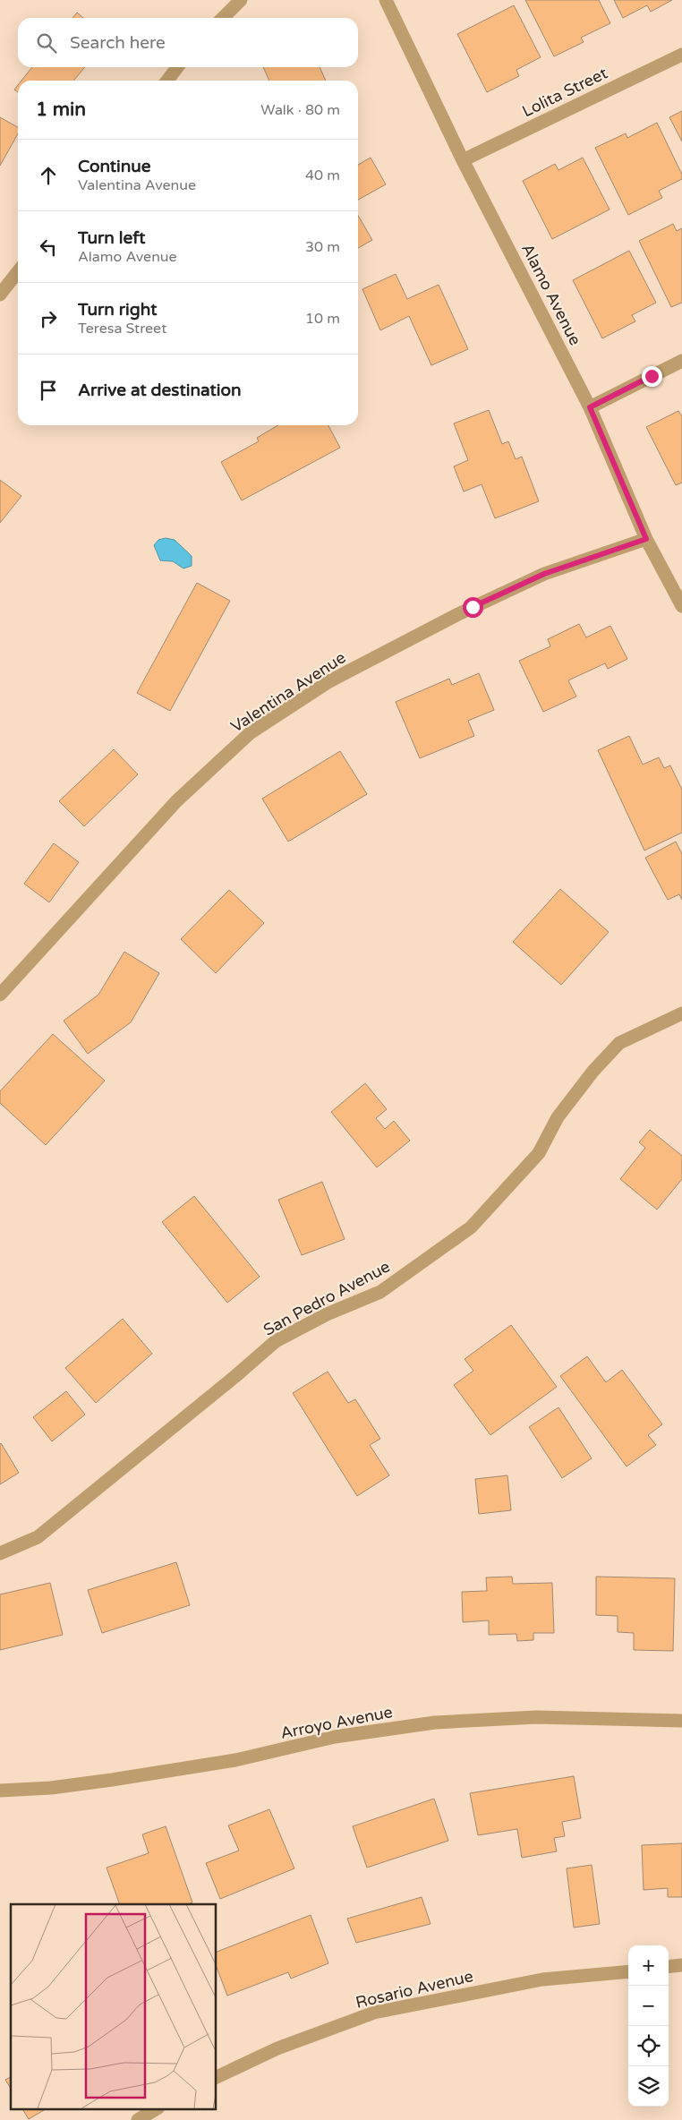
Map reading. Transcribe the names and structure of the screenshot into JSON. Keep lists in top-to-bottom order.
{
  "streets": {
    "street": [
      "Lolita Street",
      "Alamo Avenue",
      "Valentina Avenue",
      "San Pedro Avenue",
      "Arroyo Avenue",
      "Rosario Avenue"
    ]
  },
  "crossings": [
    ["Lolita Street", "Alamo Avenue"],
    ["Alamo Avenue", "Valentina Avenue"]
  ],
  "page": {
    "search": "Search here",
    "heading": ["1 min", "Walk · 80 m"],
    "list": [
      ["Continue", "Valentina Avenue", "40 m"],
      ["Turn left", "Alamo Avenue", "30 m"],
      ["Turn right", "Teresa Street", "10 m"],
      "Arrive at destination"
    ],
    "map_buttons": ["+", "−"]
  }
}
